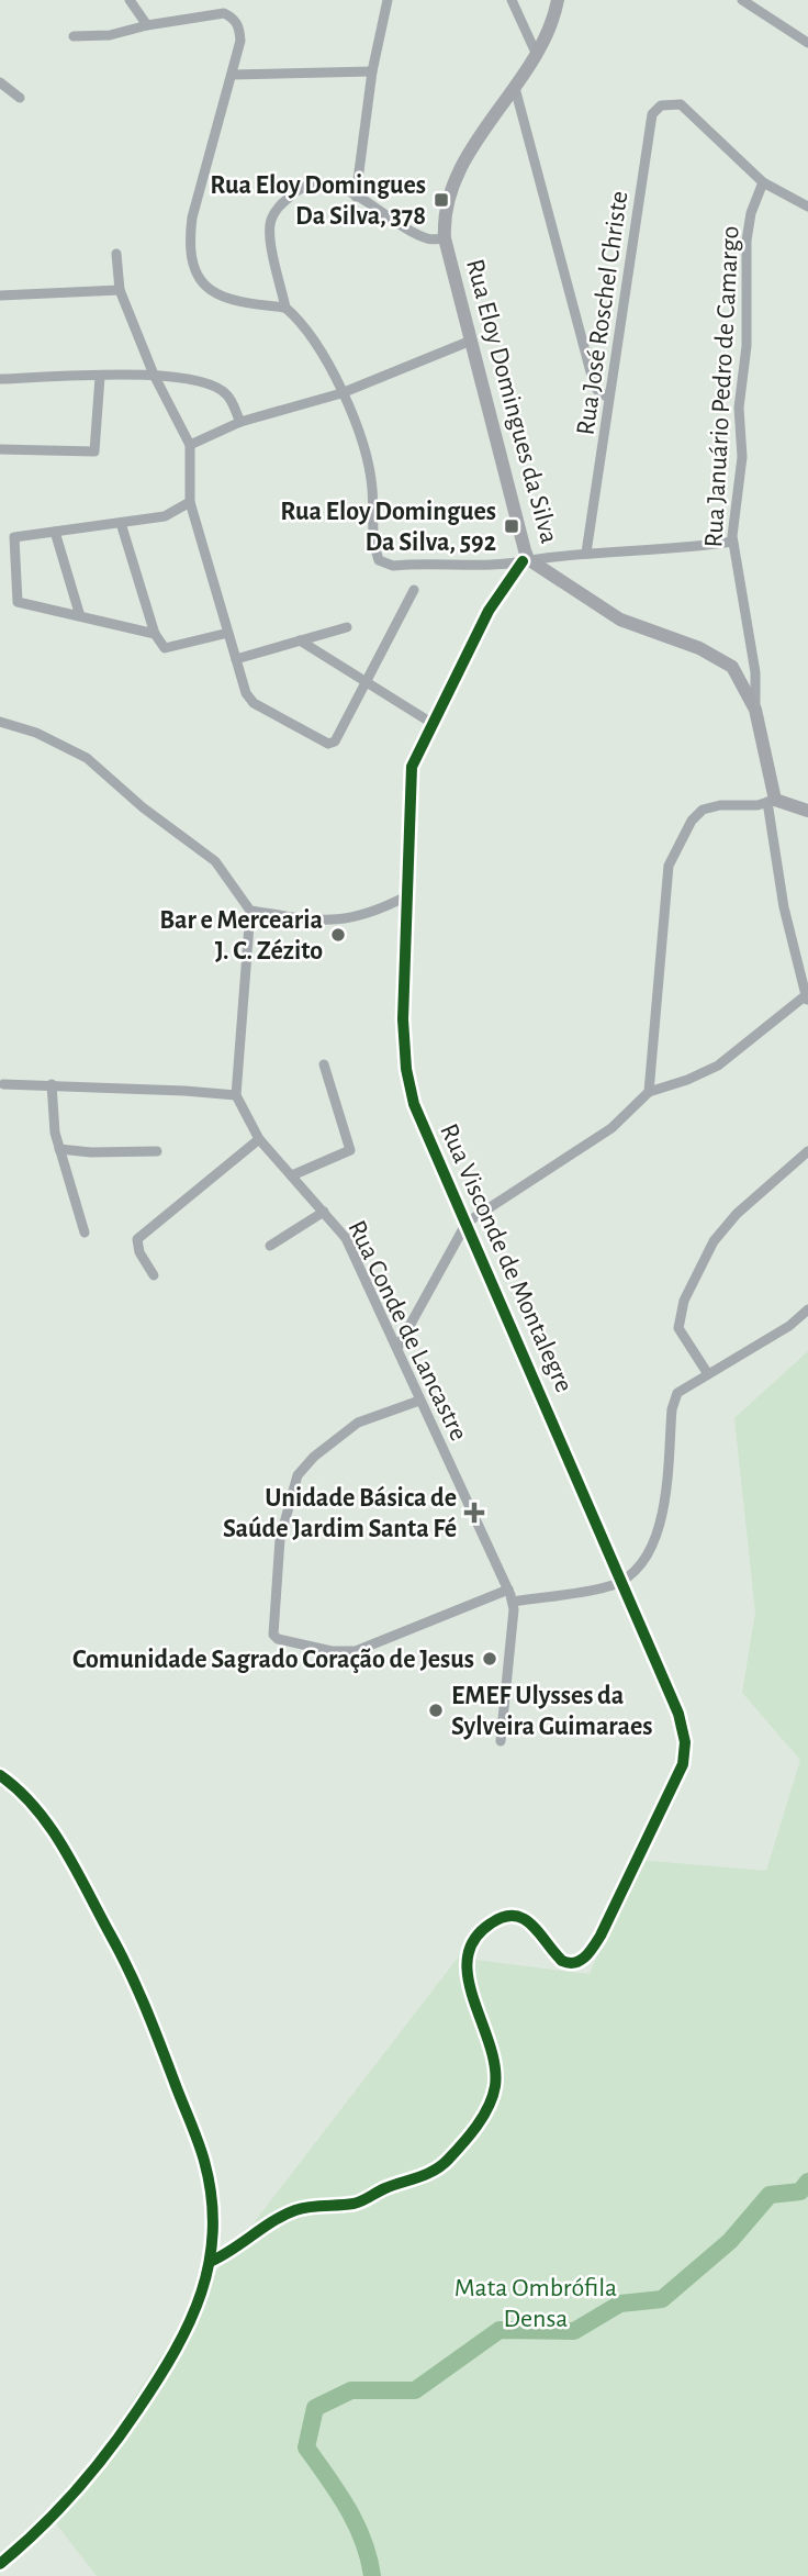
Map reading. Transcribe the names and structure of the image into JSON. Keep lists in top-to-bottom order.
{
  "streets": {
    "main road": ["Rua Eloy Domingues da Silva"],
    "street": [
      "Rua José Roschel Christe",
      "Rua Januário Pedro de Camargo",
      "Rua Visconde de Montalegre",
      "Rua Conde de Lancastre"
    ]
  },
  "crossings": [
    ["Rua José Roschel Christe", "Rua Januário Pedro de Camargo"],
    ["Rua José Roschel Christe", "Rua Eloy Domingues da Silva"],
    ["Rua Januário Pedro de Camargo", "Rua Eloy Domingues da Silva"],
    ["Rua Eloy Domingues da Silva", "Rua Visconde de Montalegre"]
  ],
  "parks": ["Mata Ombrófila Densa"],
  "places": {
    "transit": ["Rua Eloy Domingues Da Silva, 378", "Rua Eloy Domingues Da Silva, 592"],
    "other": ["Bar e Mercearia J. C. Zézito", "Comunidade Sagrado Coração de Jesus", "EMEF Ulysses da Sylveira Guimaraes"],
    "health": ["Unidade Básica de Saúde Jardim Santa Fé"]
  }
}
